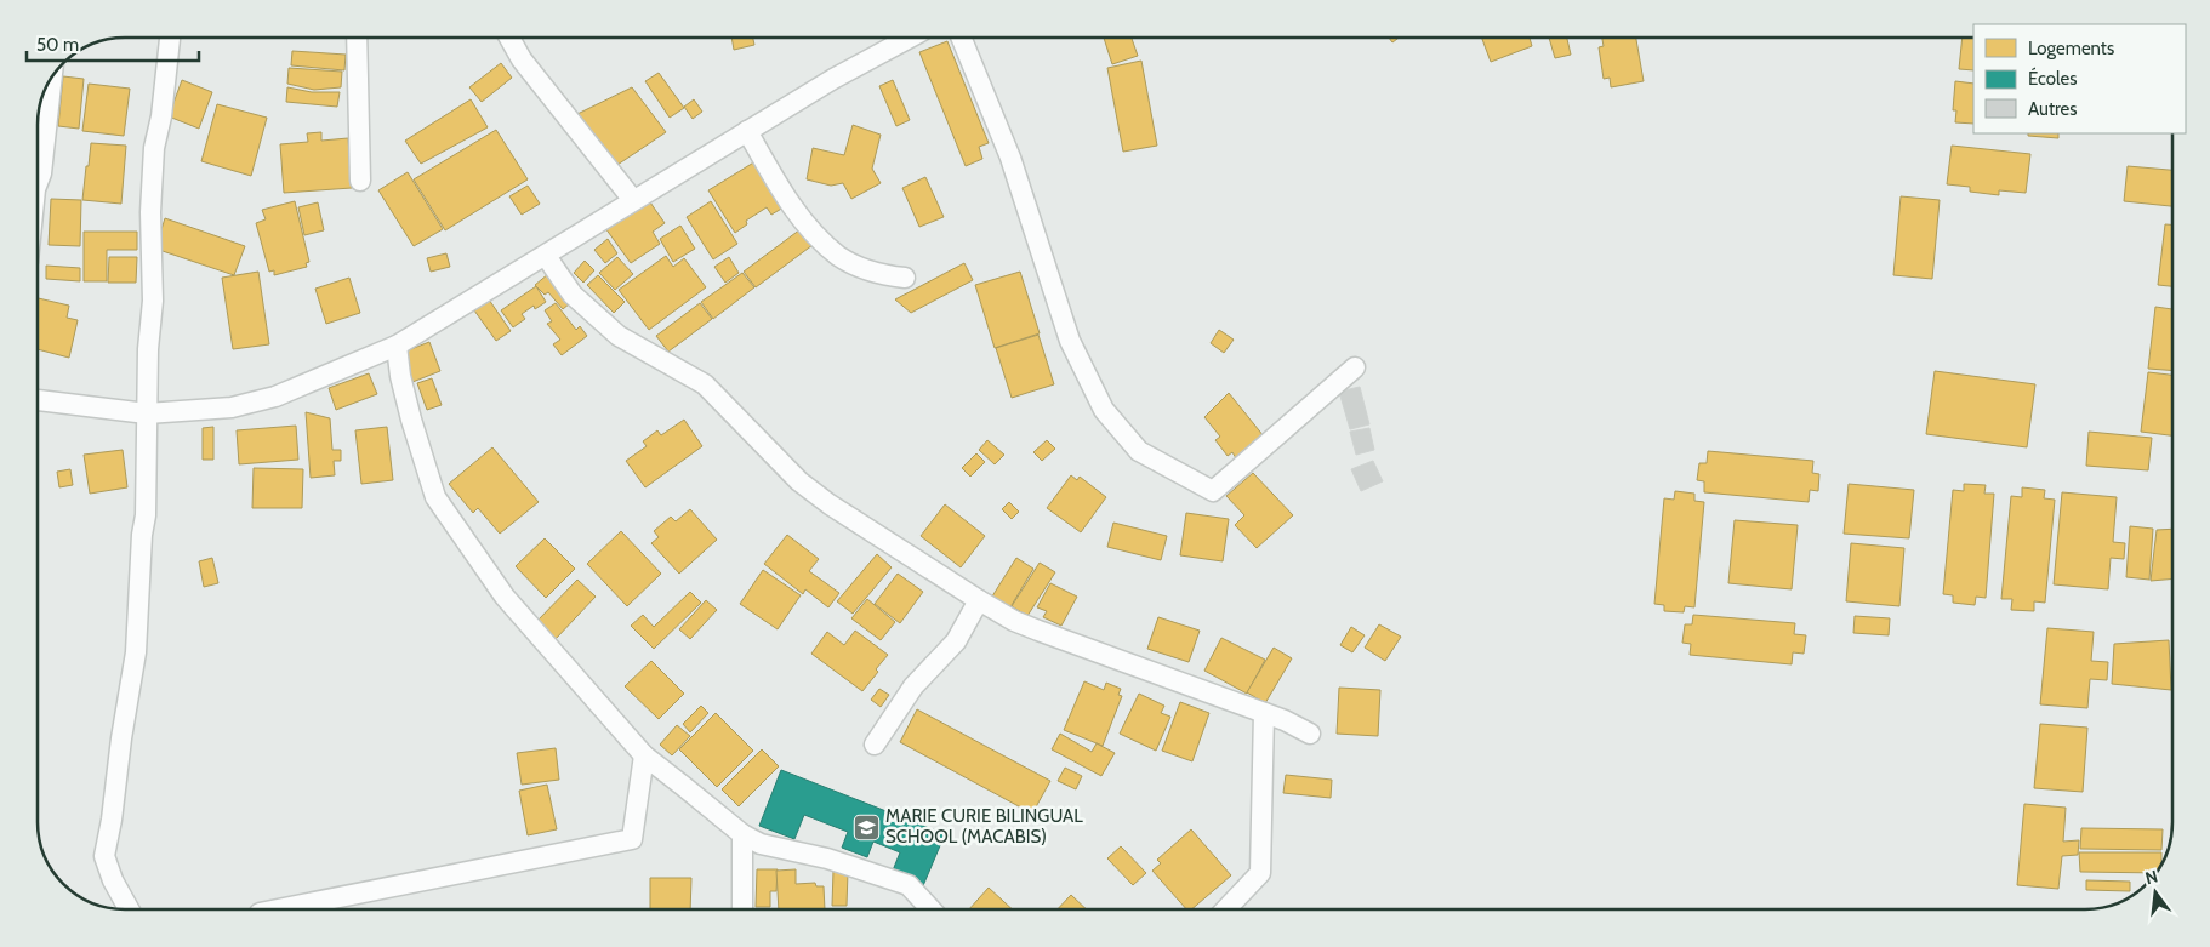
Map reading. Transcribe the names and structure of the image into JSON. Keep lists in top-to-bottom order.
{
  "places": {
    "school or university": ["MARIE CURIE BILINGUAL SCHOOL (MACABIS)"]
  },
  "legend": ["Logements", "Écoles", "Autres"],
  "scale_bar": "50 m",
  "north": "top"
}
